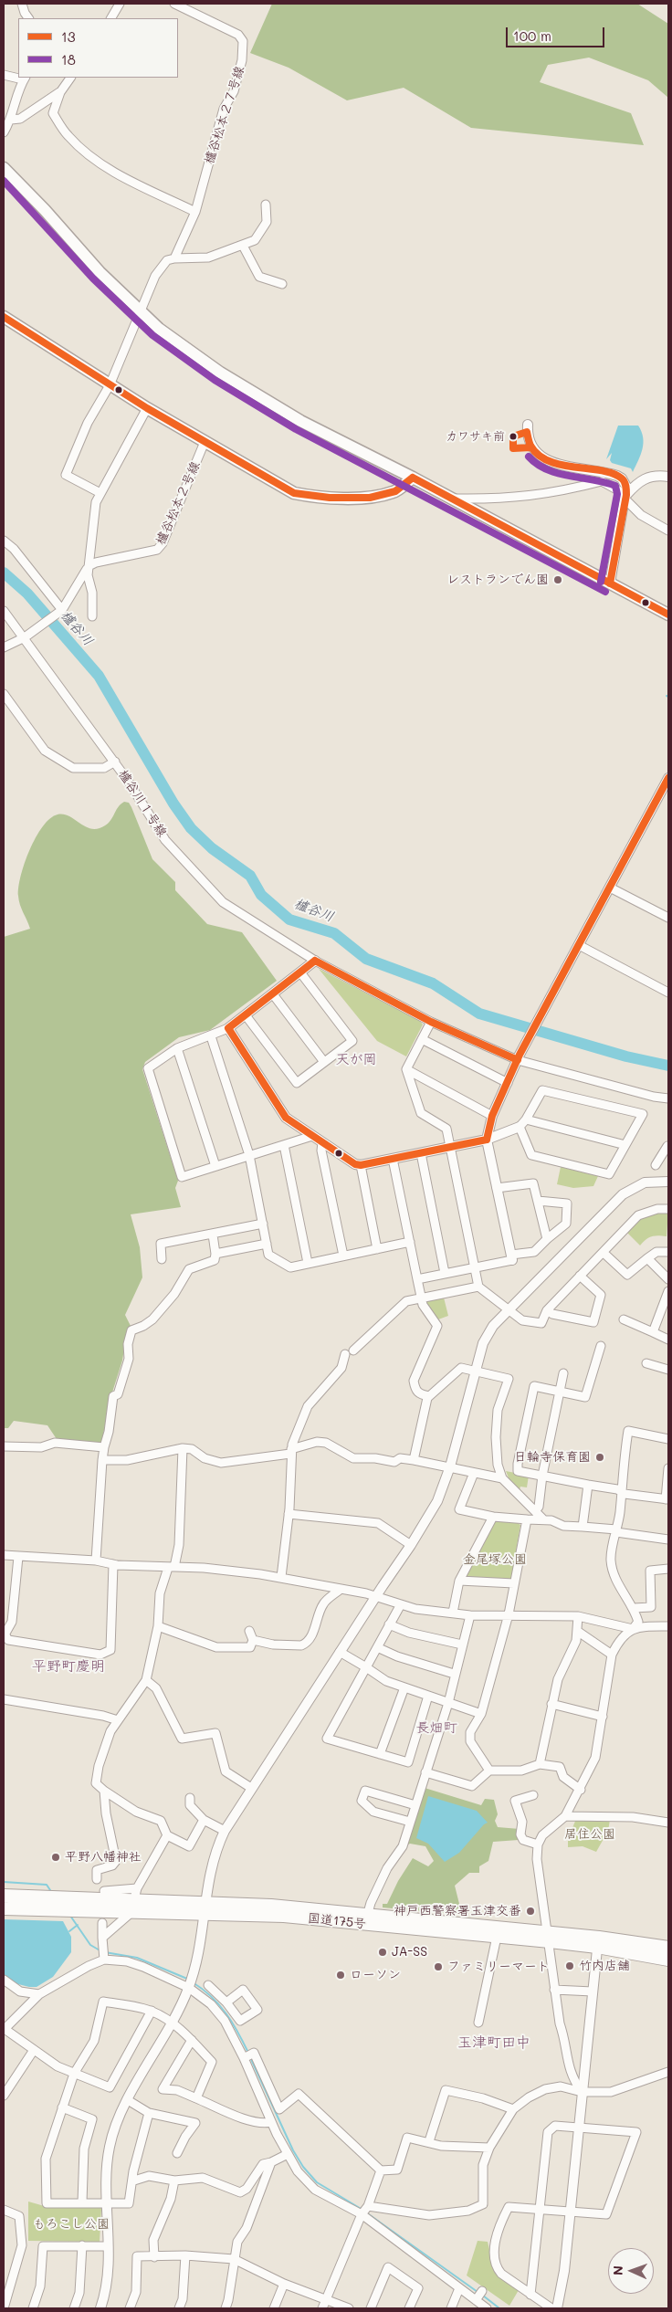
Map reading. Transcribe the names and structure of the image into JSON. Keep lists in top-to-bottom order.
{
  "streets": {
    "highway": ["国道175号"],
    "street": ["櫨谷松本２７号線", "櫨谷松本２号線", "櫨谷川１号線"]
  },
  "districts": [
    "天が岡",
    "平野町慶明",
    "長畑町",
    "玉津町田中"
  ],
  "water": ["櫨谷川"],
  "parks": ["金尾塚公園", "居住公園", "もろこし公園"],
  "places": [
    "カワサキ前",
    "レストランでん園",
    "日輪寺保育園",
    "平野八幡神社",
    "神戸西警察署玉津交番",
    "JA-SS",
    "竹内店舗",
    "ファミリーマート",
    "ローソン"
  ],
  "lines": ["transit line 18", "transit line 13"],
  "legend": ["13", "18"],
  "scale_bar": "100 m",
  "north": "left"
}
